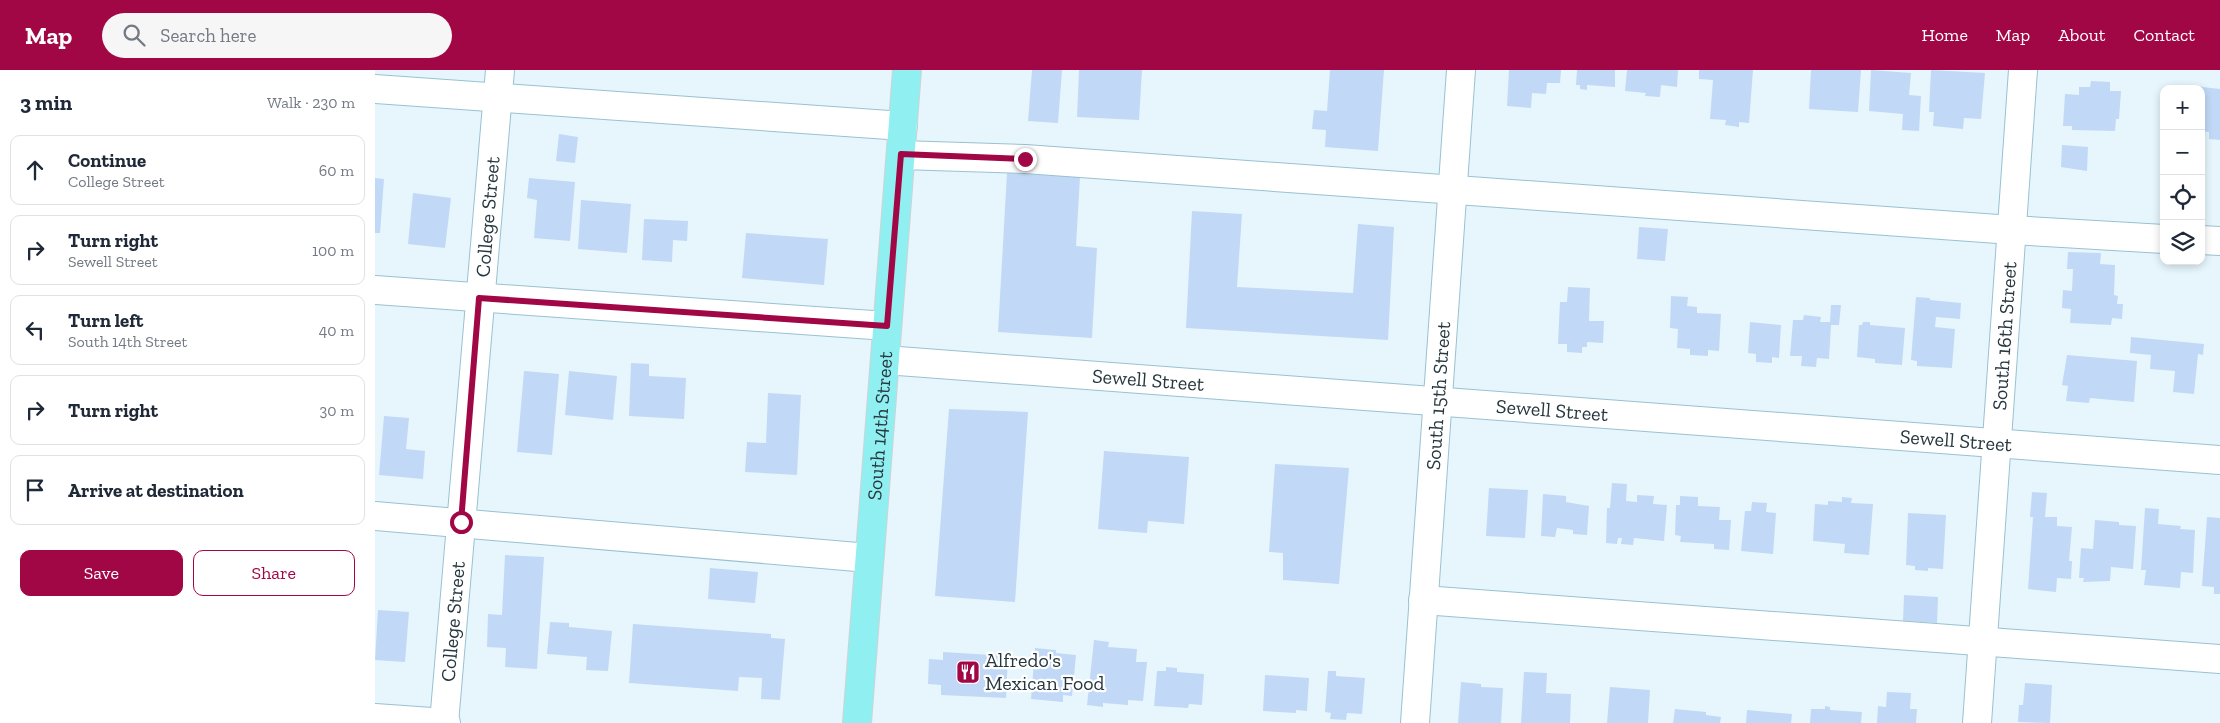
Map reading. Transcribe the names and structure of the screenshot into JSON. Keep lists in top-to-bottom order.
{
  "streets": {
    "main road": ["South 14th Street"],
    "street": [
      "College Street",
      "South 16th Street",
      "Sewell Street",
      "South 15th Street"
    ]
  },
  "crossings": [
    ["South 16th Street", "Sewell Street"],
    ["Sewell Street", "South 15th Street"],
    ["Sewell Street", "South 14th Street"]
  ],
  "places": {
    "restaurant": ["Alfredo's Mexican Food"]
  },
  "page": {
    "header": "Map",
    "search": "Search here",
    "nav": [
      "Home",
      "Map",
      "About",
      "Contact"
    ],
    "heading": ["3 min", "Walk · 230 m"],
    "map_buttons": ["+", "−"],
    "list": [
      ["Continue", "College Street", "60 m"],
      ["Turn right", "Sewell Street", "100 m"],
      ["Turn left", "South 14th Street", "40 m"],
      ["Turn right", "30 m"],
      "Arrive at destination"
    ],
    "buttons": ["Save", "Share"]
  }
}
